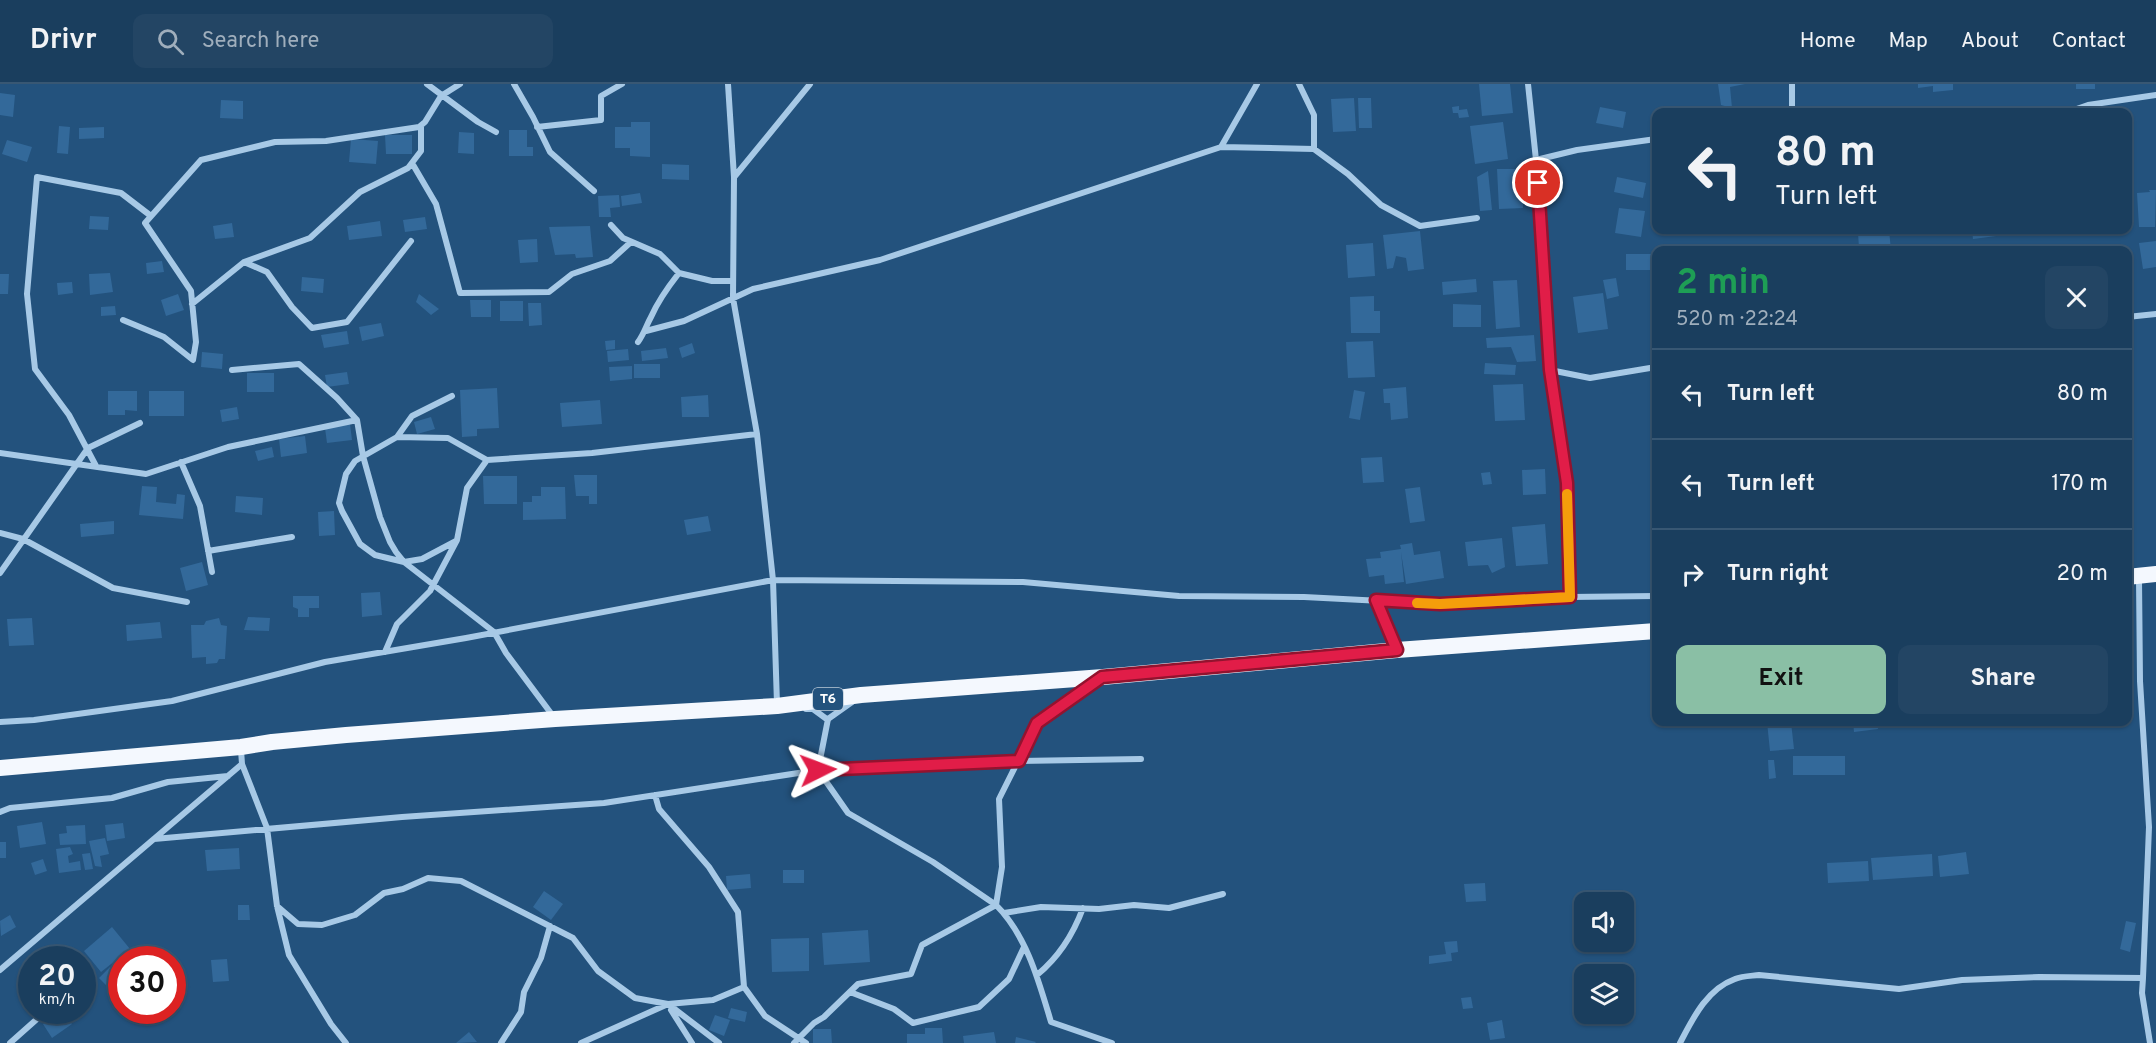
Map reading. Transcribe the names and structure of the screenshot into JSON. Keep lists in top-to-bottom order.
{
  "streets": {
    "highway": ["T6"]
  },
  "page": {
    "header": "Drivr",
    "search": "Search here",
    "nav": [
      "Home",
      "Map",
      "About",
      "Contact"
    ],
    "turn": ["80 m", "Turn left"],
    "heading": ["2 min", "520 m · 22:24"],
    "list": [
      {
        "name": "Turn left",
        "value": "80 m"
      },
      {
        "name": "Turn left",
        "value": "170 m"
      },
      {
        "name": "Turn right",
        "value": "20 m"
      }
    ],
    "buttons": ["Exit", "Share"],
    "speed": "20 km/h",
    "limit": "30"
  }
}
